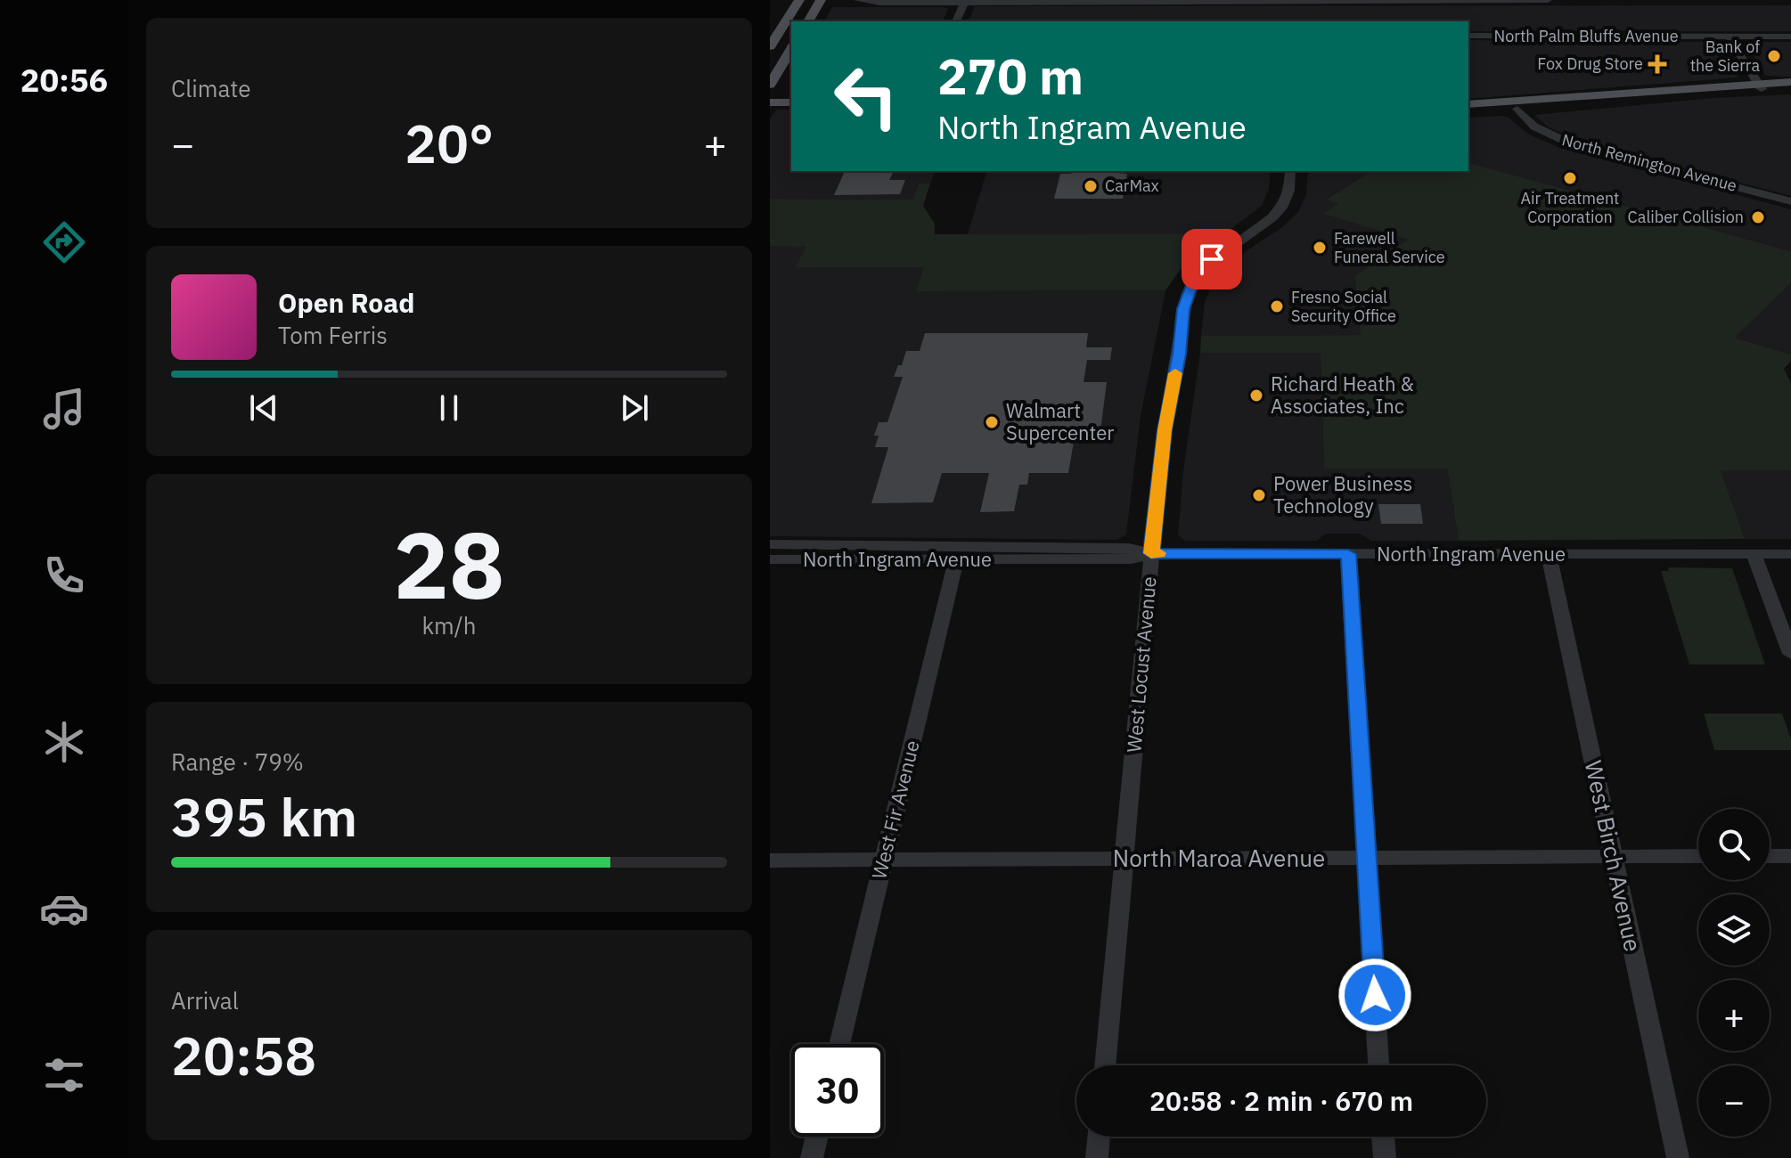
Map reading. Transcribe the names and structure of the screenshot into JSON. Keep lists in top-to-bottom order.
{
  "streets": {
    "street": [
      "North Palm Bluffs Avenue",
      "North Remington Avenue",
      "North Ingram Avenue",
      "West Locust Avenue",
      "West Fir Avenue",
      "West Birch Avenue",
      "North Maroa Avenue"
    ]
  },
  "crossings": [
    ["North Ingram Avenue", "West Locust Avenue"],
    ["North Ingram Avenue", "West Fir Avenue"],
    ["North Ingram Avenue", "West Birch Avenue"],
    ["West Locust Avenue", "North Maroa Avenue"],
    ["West Fir Avenue", "North Maroa Avenue"],
    ["West Birch Avenue", "North Maroa Avenue"]
  ],
  "places": {
    "other": [
      "Bank of the Sierra",
      "Air Treatment Corporation",
      "CarMax",
      "Caliber Collision",
      "Farewell Funeral Service",
      "Fresno Social Security Office",
      "Richard Heath & Associates, Inc",
      "Walmart Supercenter",
      "Power Business Technology"
    ],
    "health": ["Fox Drug Store"]
  },
  "page": {
    "tabs": "20:56",
    "tile": [
      "Climate",
      ["28", "km/h"],
      ["Range · 79%", "395 km"],
      ["Arrival", "20:58"]
    ],
    "turn": ["270 m", "North Ingram Avenue"],
    "heat": ["−", "20°", "+"],
    "song": ["Open Road", "Tom Ferris"],
    "map_buttons": ["+", "−"],
    "limit": "30",
    "trip": "20:58 · 2 min · 670 m"
  }
}
